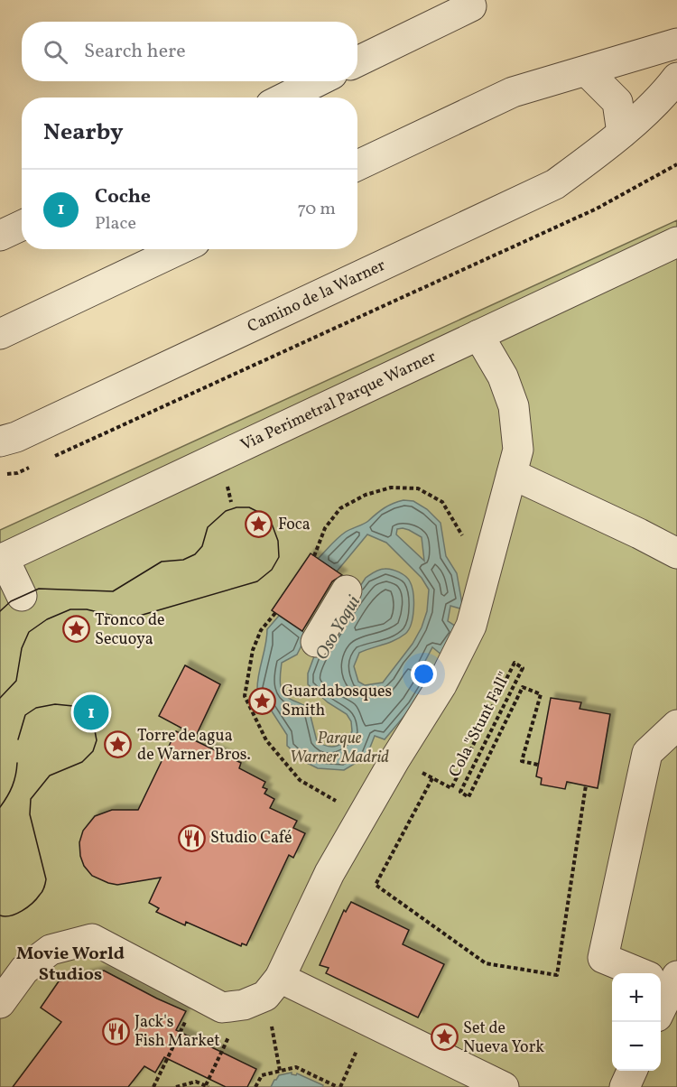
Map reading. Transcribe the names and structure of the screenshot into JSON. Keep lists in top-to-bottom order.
{
  "streets": {
    "street": ["Camino de la Warner", "Via Perimetral Parque Warner"],
    "path": ["Cola \"Stunt Fall\""]
  },
  "districts": ["Movie World Studios"],
  "water": ["Oso Yogui"],
  "parks": ["Parque Warner Madrid"],
  "places": {
    "place": [
      "Foca",
      "Tronco de Secuoya",
      "Guardabosques Smith",
      "Torre de agua de Warner Bros.",
      "Set de Nueva York"
    ],
    "restaurant": ["Studio Café", "Jack's Fish Market"]
  },
  "page": {
    "search": "Search here",
    "heading": "Nearby",
    "list": [
      {
        "mark": "1",
        "name": "Coche",
        "note": "Place",
        "value": "70 m"
      }
    ],
    "pins": "1",
    "map_buttons": ["+", "−"]
  }
}
